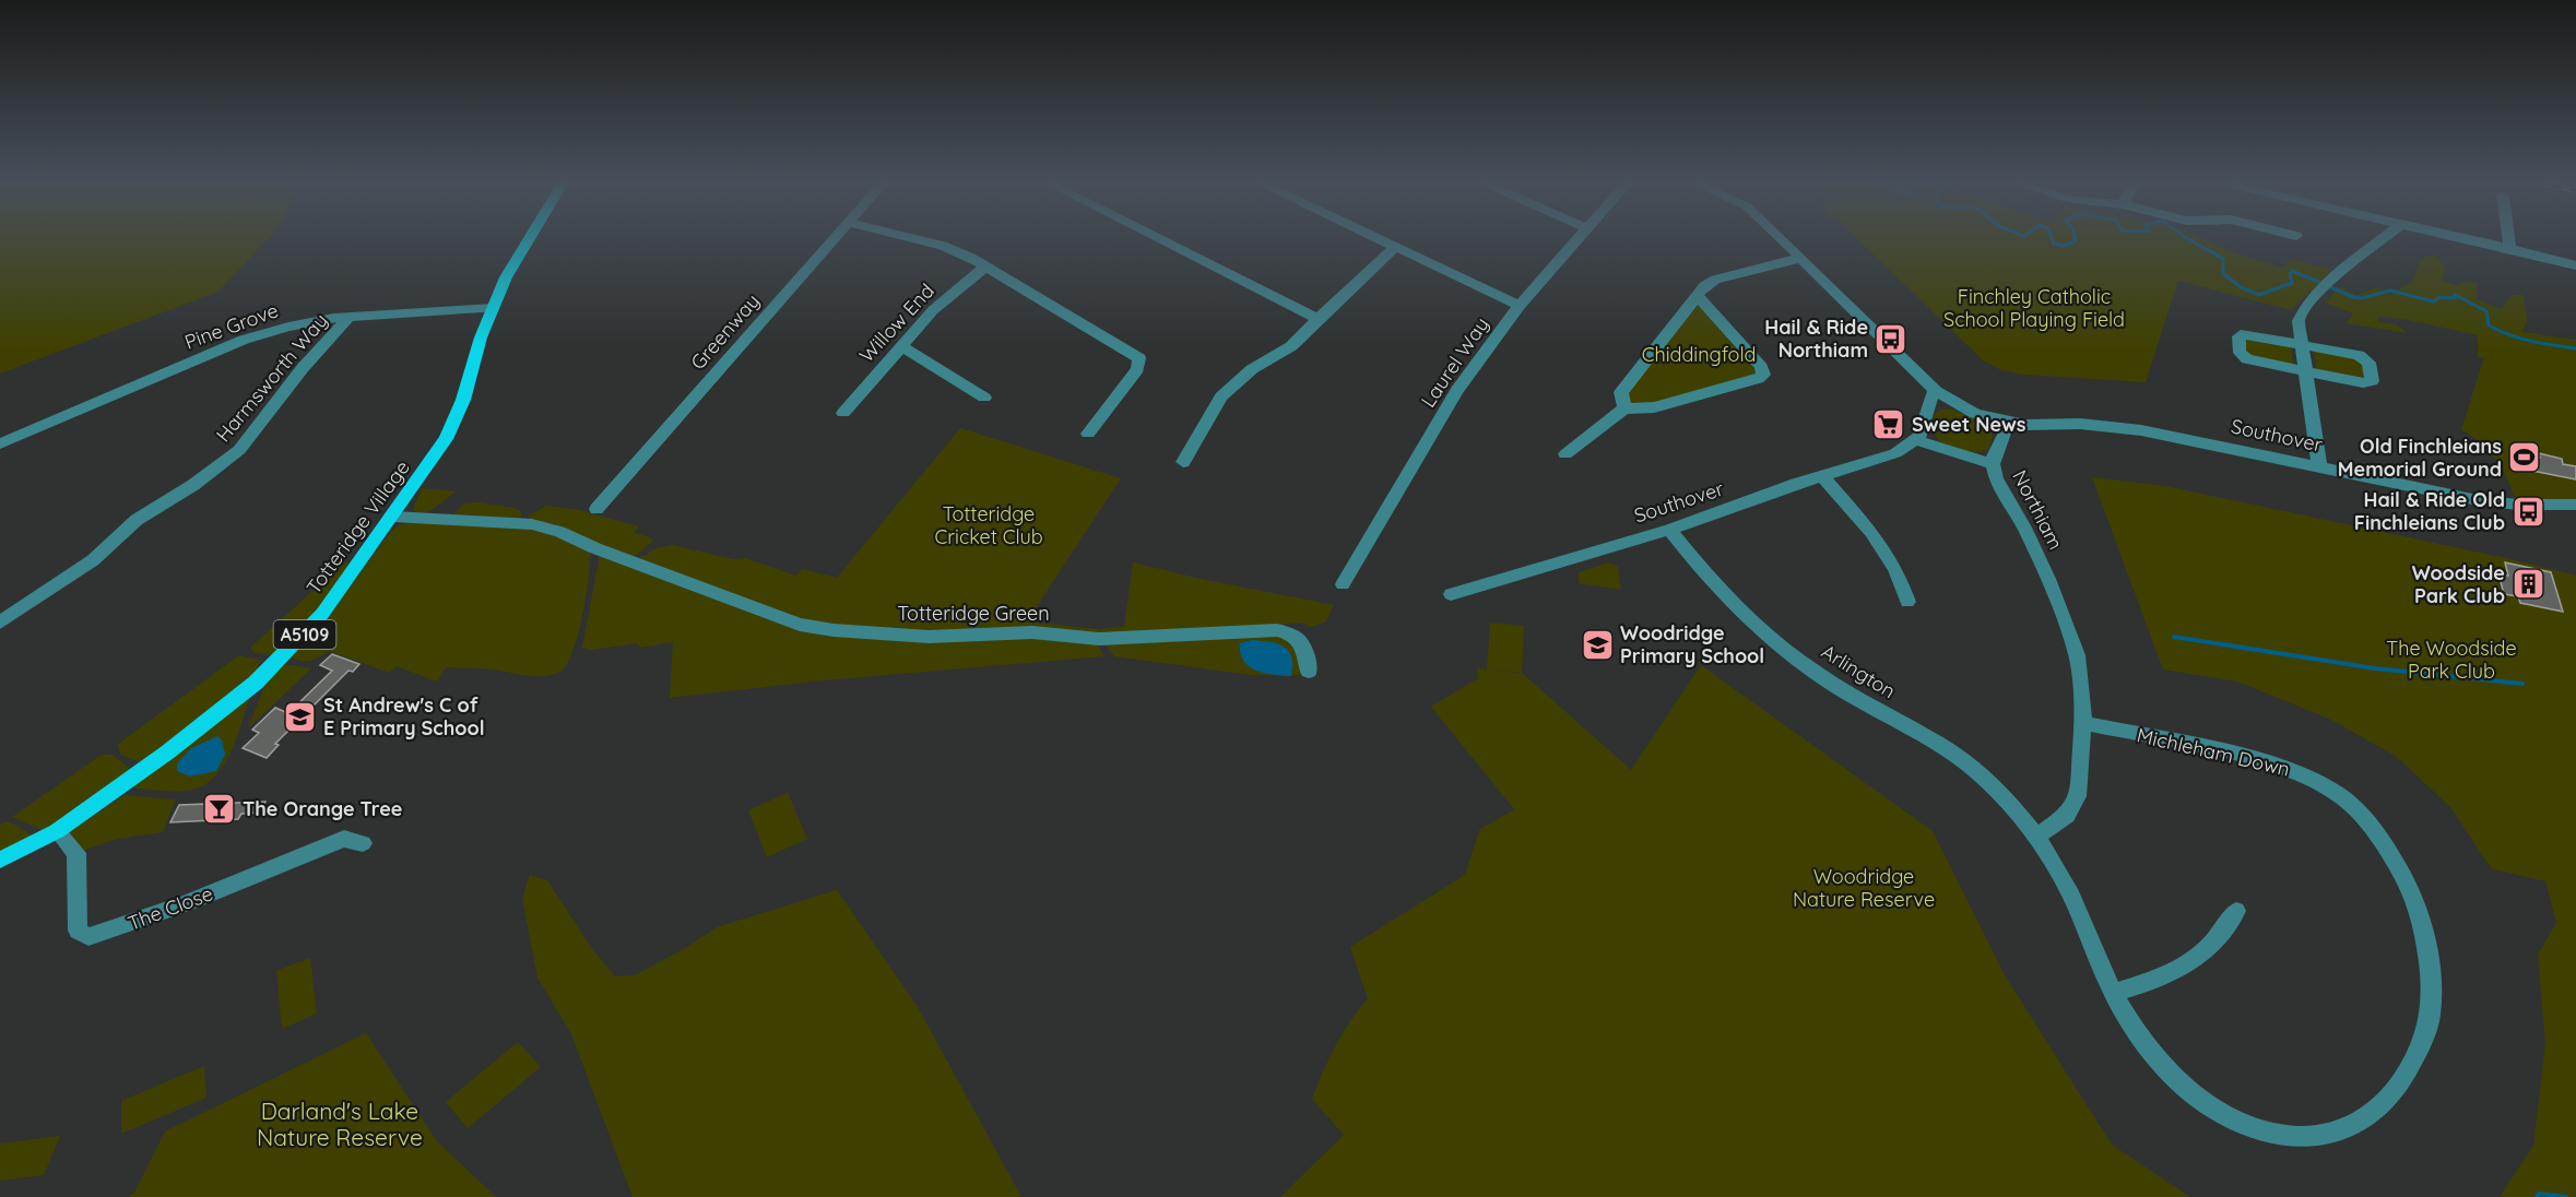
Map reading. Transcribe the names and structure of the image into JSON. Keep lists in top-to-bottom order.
{
  "streets": {
    "main road": ["Totteridge Village", "A5109"],
    "street": [
      "Willow End",
      "Pine Grove",
      "Greenway",
      "Laurel Way",
      "Harmsworth Way",
      "Southover",
      "Northiam",
      "Totteridge Green",
      "Arlington",
      "Michleham Down",
      "The Close"
    ]
  },
  "crossings": [
    ["Pine Grove", "Harmsworth Way"],
    ["Pine Grove", "Totteridge Village"],
    ["Pine Grove", "A5109"],
    ["Southover", "Northiam"],
    ["Southover", "Arlington"],
    ["Northiam", "Arlington"],
    ["Northiam", "Michleham Down"],
    ["Totteridge Village", "Totteridge Green"],
    ["Totteridge Village", "A5109"],
    ["Totteridge Village", "The Close"],
    ["Arlington", "Michleham Down"]
  ],
  "parks": [
    "Finchley Catholic School Playing Field",
    "Chiddingfold",
    "Totteridge Cricket Club",
    "The Woodside Park Club",
    "Woodridge Nature Reserve",
    "Darland's Lake Nature Reserve"
  ],
  "places": {
    "bus stop": ["Hail & Ride Northiam", "Hail & Ride Old Finchleians Club"],
    "supermarket": ["Sweet News"],
    "sports": ["Old Finchleians Memorial Ground"],
    "building": ["Woodside Park Club"],
    "school or university": ["Woodridge Primary School", "St Andrew's C of E Primary School"],
    "bar": ["The Orange Tree"]
  }
}
